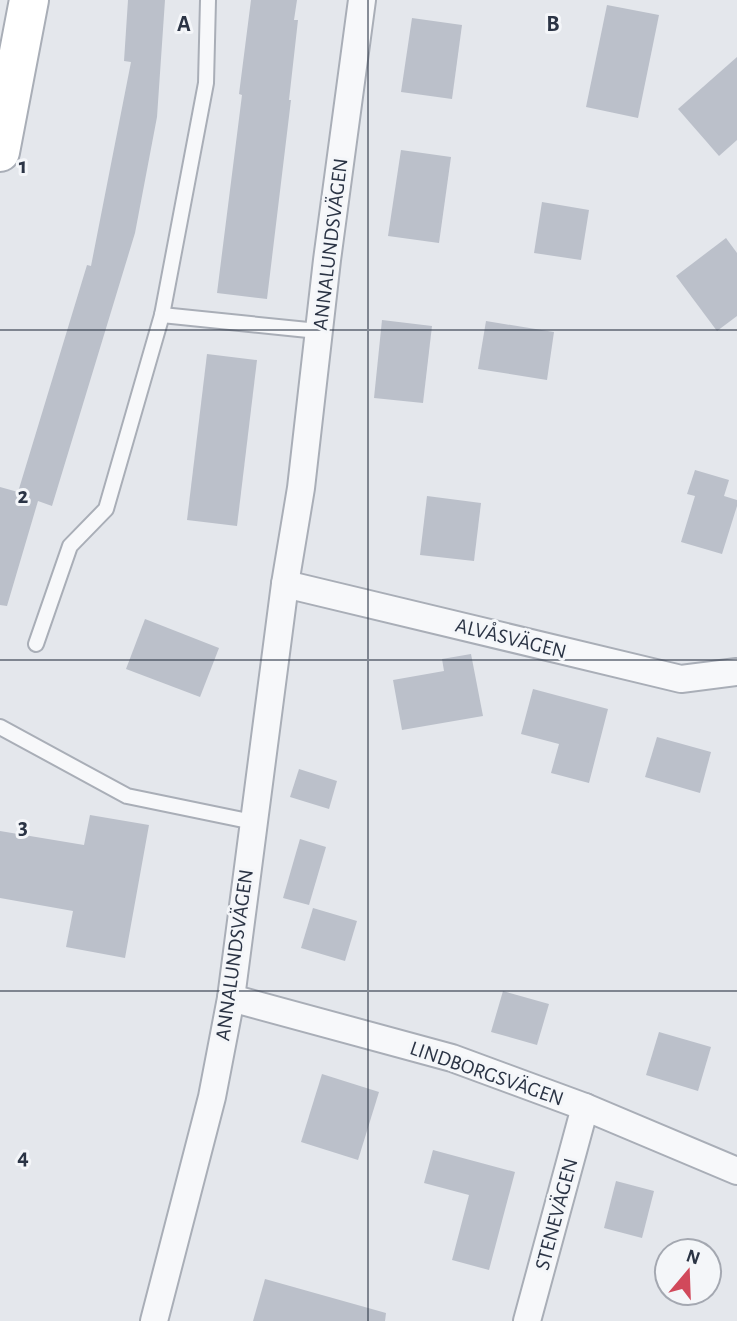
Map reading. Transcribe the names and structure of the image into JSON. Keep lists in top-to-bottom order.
{
  "streets": {
    "street": [
      "ANNALUNDSVÄGEN",
      "ALVÅSVÄGEN",
      "LINDBORGSVÄGEN",
      "STENEVÄGEN"
    ]
  },
  "crossings": [
    ["ANNALUNDSVÄGEN", "ALVÅSVÄGEN"],
    ["ANNALUNDSVÄGEN", "LINDBORGSVÄGEN"],
    ["LINDBORGSVÄGEN", "STENEVÄGEN"]
  ],
  "north": "top",
  "grid": {
    "columns": ["A", "B"],
    "rows": [
      "1",
      "2",
      "3",
      "4"
    ]
  }
}
